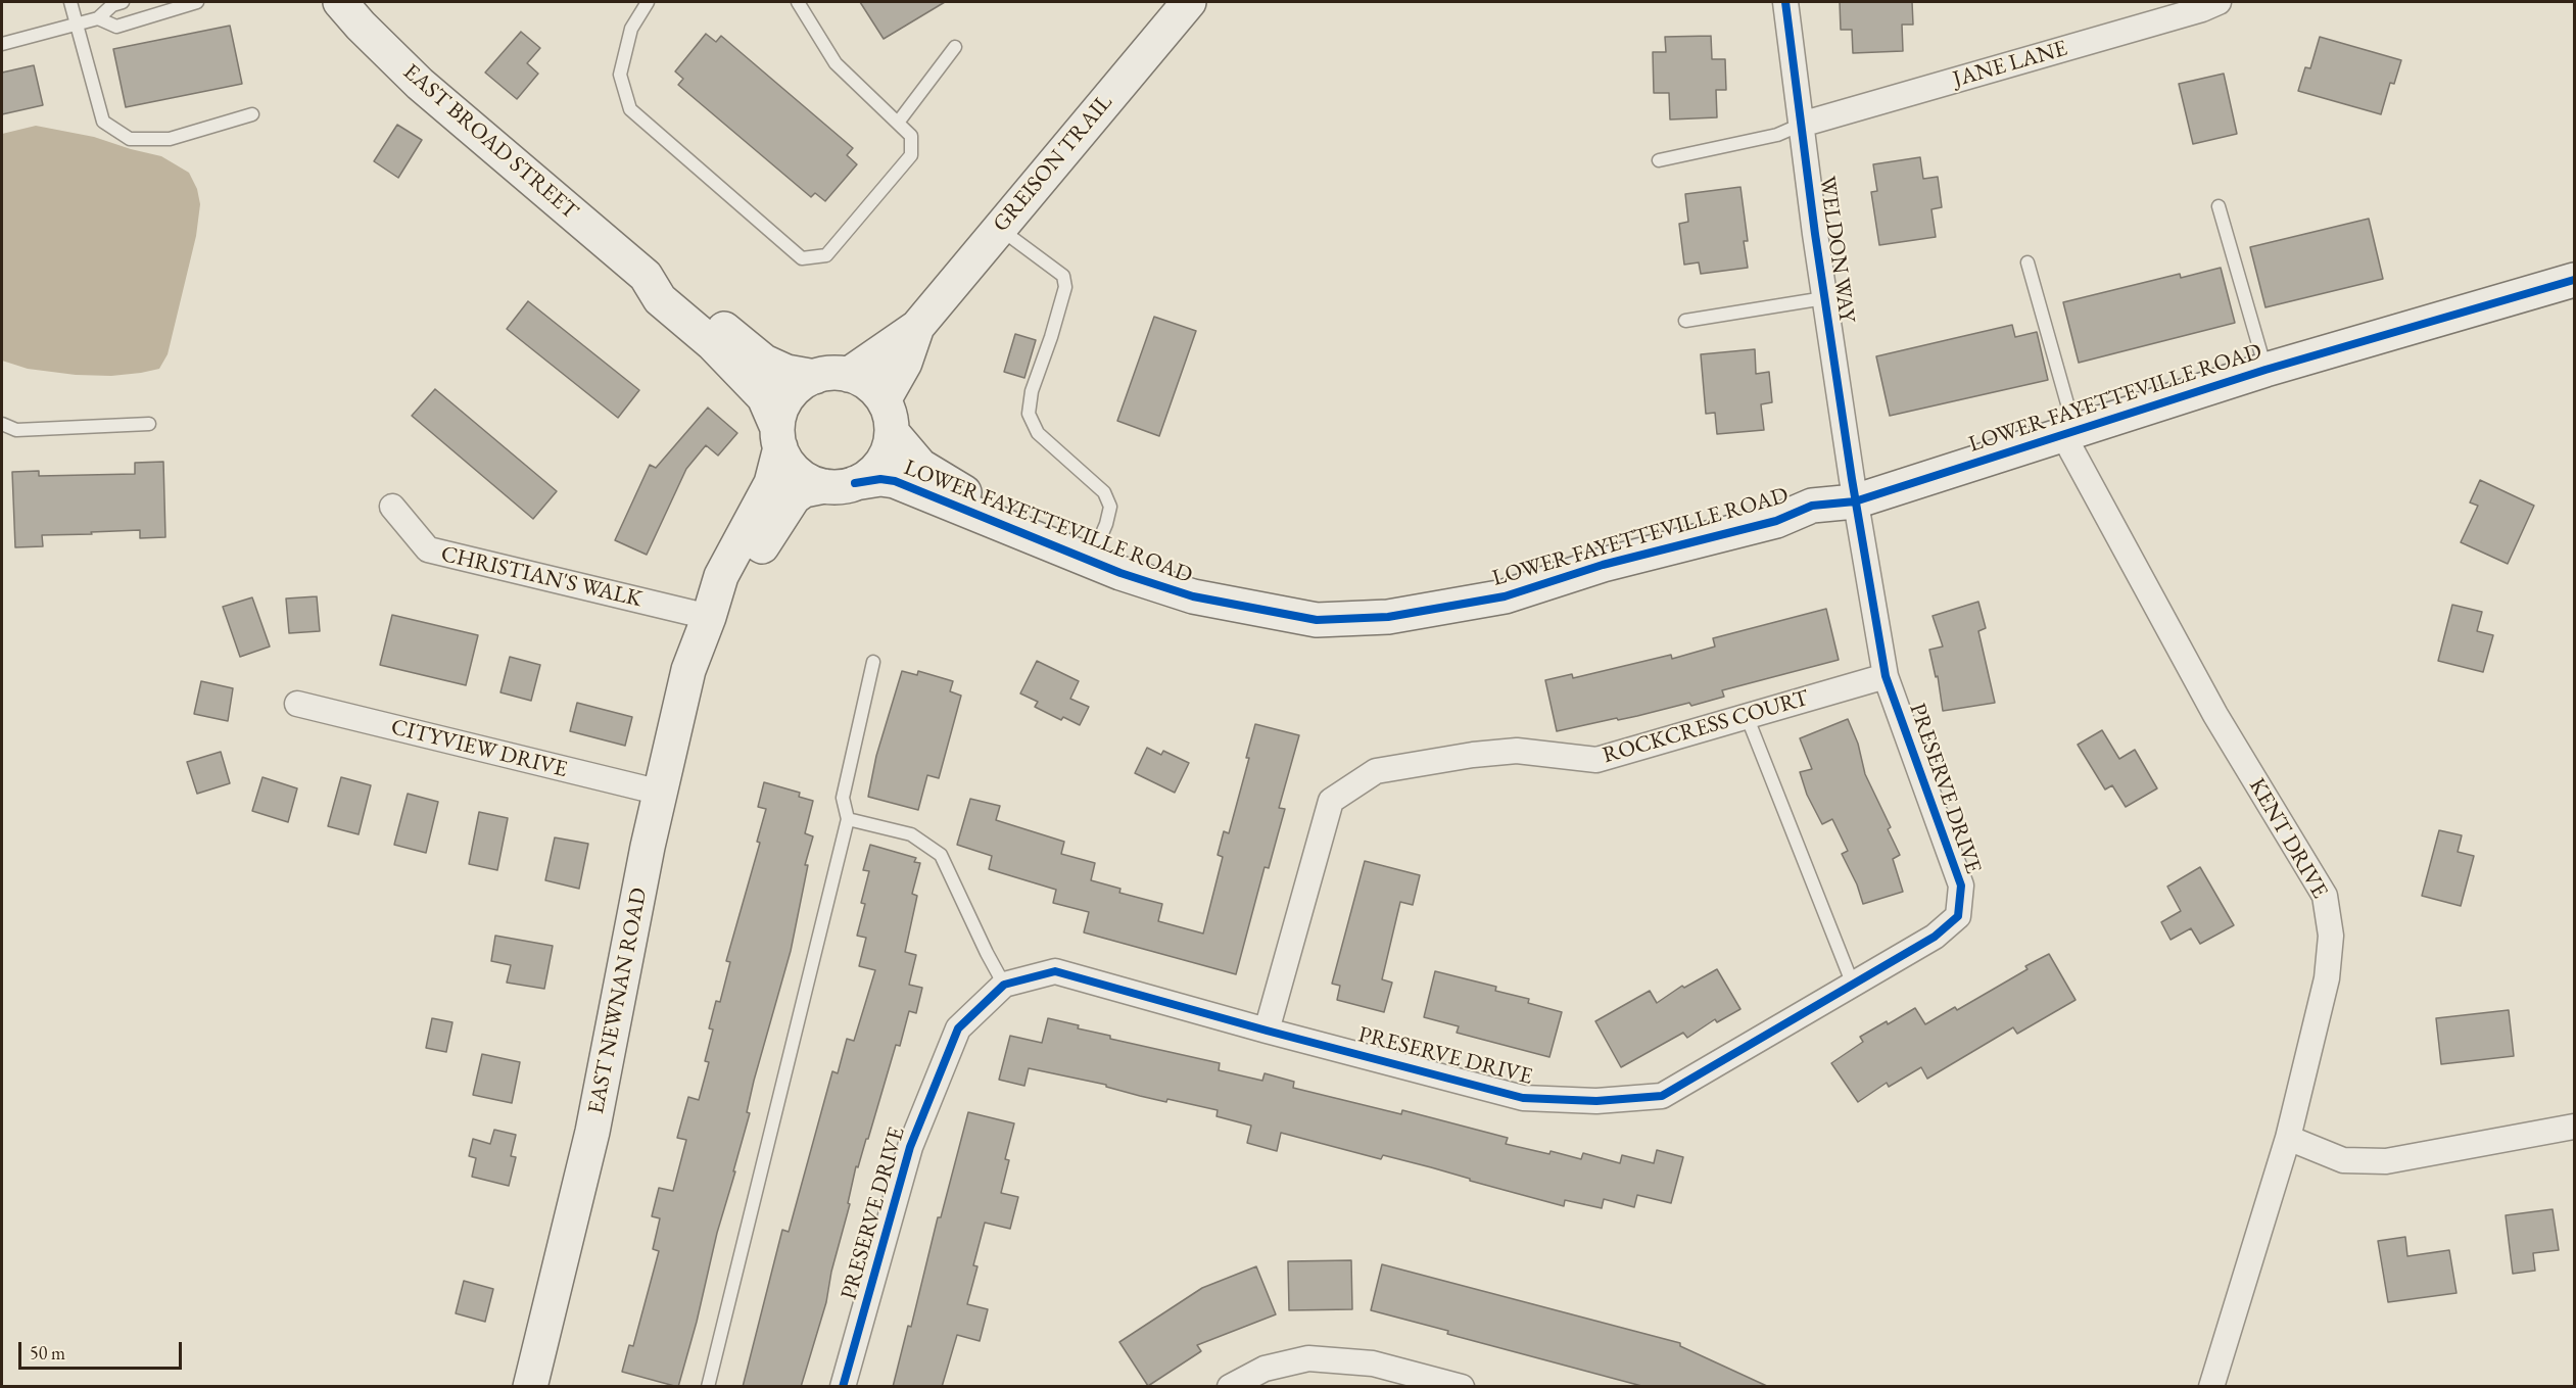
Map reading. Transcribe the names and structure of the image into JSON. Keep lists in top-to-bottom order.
{
  "streets": {
    "street": [
      "JANE LANE",
      "EAST BROAD STREET",
      "GREISON TRAIL",
      "WELDON WAY",
      "LOWER FAYETTEVILLE ROAD",
      "CHRISTIAN'S WALK",
      "ROCKCRESS COURT",
      "CITYVIEW DRIVE",
      "PRESERVE DRIVE",
      "KENT DRIVE",
      "EAST NEWNAN ROAD"
    ]
  },
  "crossings": [
    ["JANE LANE", "WELDON WAY"],
    ["EAST BROAD STREET", "GREISON TRAIL"],
    ["EAST BROAD STREET", "LOWER FAYETTEVILLE ROAD"],
    ["EAST BROAD STREET", "EAST NEWNAN ROAD"],
    ["GREISON TRAIL", "LOWER FAYETTEVILLE ROAD"],
    ["GREISON TRAIL", "EAST NEWNAN ROAD"],
    ["WELDON WAY", "LOWER FAYETTEVILLE ROAD"],
    ["WELDON WAY", "PRESERVE DRIVE"],
    ["LOWER FAYETTEVILLE ROAD", "PRESERVE DRIVE"],
    ["LOWER FAYETTEVILLE ROAD", "KENT DRIVE"],
    ["LOWER FAYETTEVILLE ROAD", "EAST NEWNAN ROAD"],
    ["CHRISTIAN'S WALK", "EAST NEWNAN ROAD"],
    ["ROCKCRESS COURT", "PRESERVE DRIVE"],
    ["CITYVIEW DRIVE", "EAST NEWNAN ROAD"]
  ],
  "scale_bar": "50 m"
}
